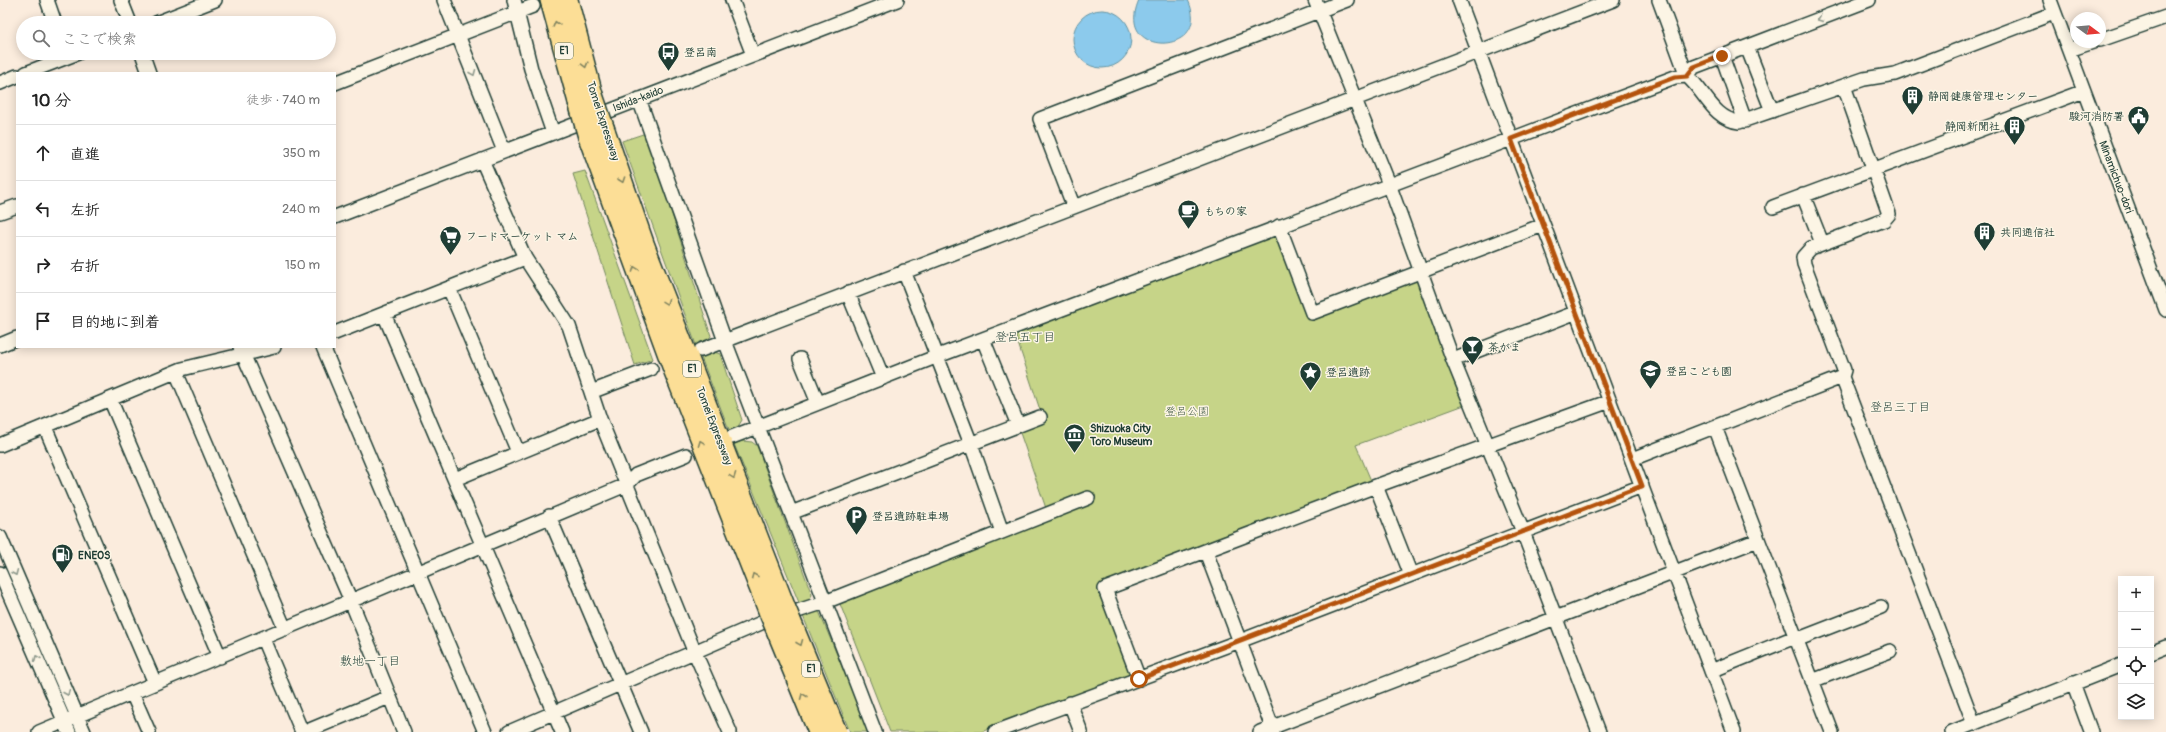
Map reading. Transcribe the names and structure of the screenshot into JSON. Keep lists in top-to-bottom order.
{
  "streets": {
    "highway": ["E1", "Tomei Expressway"],
    "street": ["Ishida-kaido", "Minamichuo-dori"]
  },
  "districts": ["登呂五丁目", "登呂三丁目", "敷地一丁目"],
  "parks": ["登呂公園"],
  "places": {
    "bus stop": ["登呂南"],
    "building": ["静岡健康管理センター", "静岡新聞社", "共同通信社"],
    "public building": ["駿河消防署"],
    "cafe": ["もちの家"],
    "supermarket": ["フードマーケット マム"],
    "bar": ["茶がま"],
    "school or university": ["登呂こども園"],
    "place": ["登呂遺跡"],
    "museum": ["Shizuoka City Toro Museum"],
    "parking": ["登呂遺跡駐車場"],
    "fuel station": ["ENEOS"]
  },
  "north": "right",
  "page": {
    "search": "ここで検索",
    "heading": ["10 分", "徒歩 · 740 m"],
    "list": [
      ["直進", "350 m"],
      ["左折", "240 m"],
      ["右折", "150 m"],
      "目的地に到着"
    ],
    "map_buttons": ["+", "−"]
  }
}
